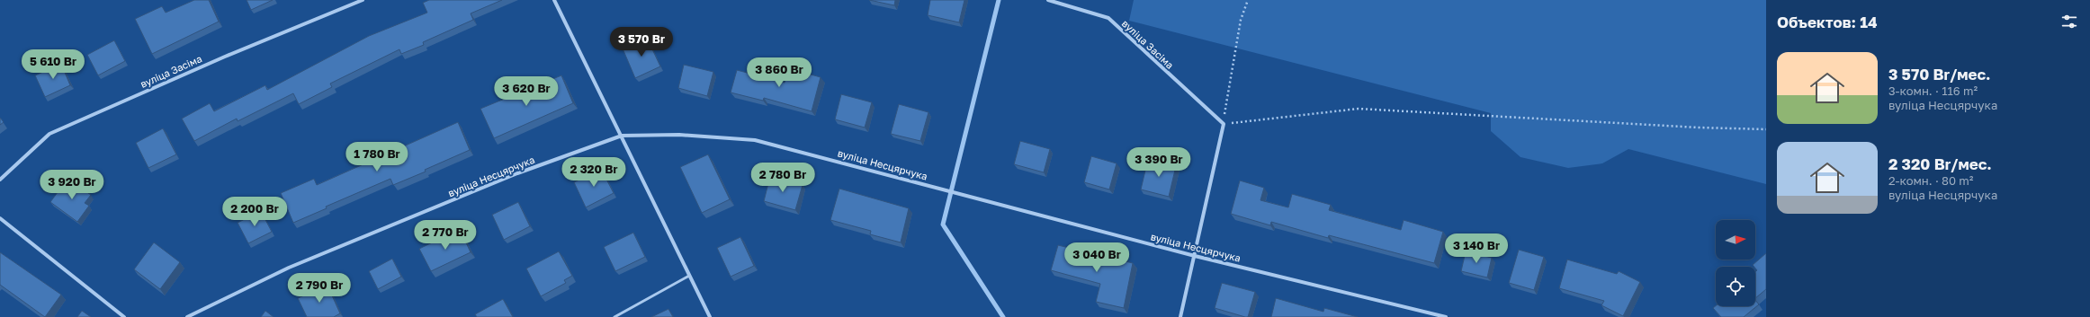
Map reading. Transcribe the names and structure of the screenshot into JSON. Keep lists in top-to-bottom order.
{
  "streets": {
    "street": ["вуліца Засіма", "вуліца Несцярчука"]
  },
  "north": "right",
  "page": {
    "heading": "Объектов: 14",
    "price": [
      "3 570 Br",
      "5 610 Br",
      "3 860 Br",
      "3 620 Br",
      "1 780 Br",
      "3 390 Br",
      "2 320 Br",
      "2 780 Br",
      "3 920 Br",
      "2 200 Br",
      "2 770 Br",
      "3 140 Br",
      "3 040 Br",
      "2 790 Br"
    ],
    "list": [
      {
        "name": "3 570 Br/мес.",
        "note": "3-комн. · 116 m² · вуліца Несцярчука"
      },
      {
        "name": "2 320 Br/мес.",
        "note": "2-комн. · 80 m² · вуліца Несцярчука"
      }
    ]
  }
}
